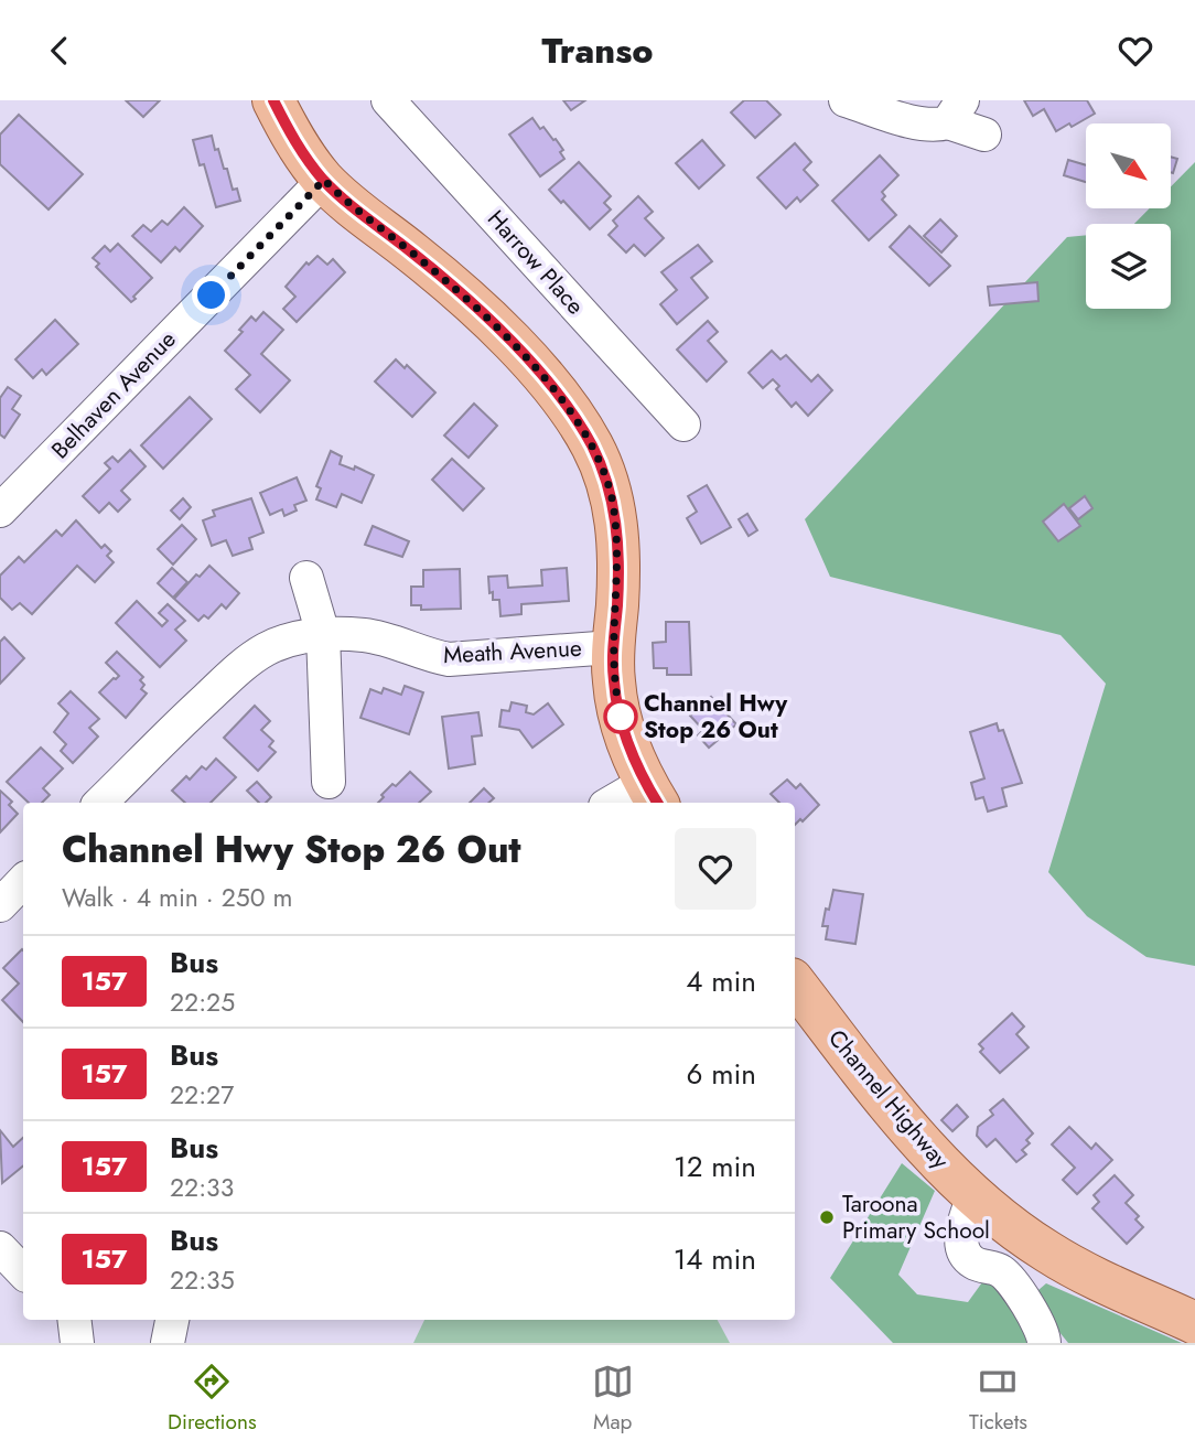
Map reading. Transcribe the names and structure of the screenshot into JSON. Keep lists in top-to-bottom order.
{
  "streets": {
    "main road": ["Channel Highway"],
    "street": ["Harrow Place", "Belhaven Avenue", "Meath Avenue"]
  },
  "places": ["Channel Hwy Stop 26 Out", "Taroona Primary School"],
  "lines": ["bus line 157"],
  "north": "bottom right",
  "page": {
    "header": "Transo",
    "heading": ["Channel Hwy Stop 26 Out", "Walk · 4 min · 250 m"],
    "list": [
      {
        "mark": "157",
        "name": "Bus",
        "note": "22:25",
        "value": "4 min"
      },
      {
        "mark": "157",
        "name": "Bus",
        "note": "22:27",
        "value": "6 min"
      },
      {
        "mark": "157",
        "name": "Bus",
        "note": "22:33",
        "value": "12 min"
      },
      {
        "mark": "157",
        "name": "Bus",
        "note": "22:35",
        "value": "14 min"
      }
    ],
    "tabs": ["Directions", "Map", "Tickets"]
  }
}
